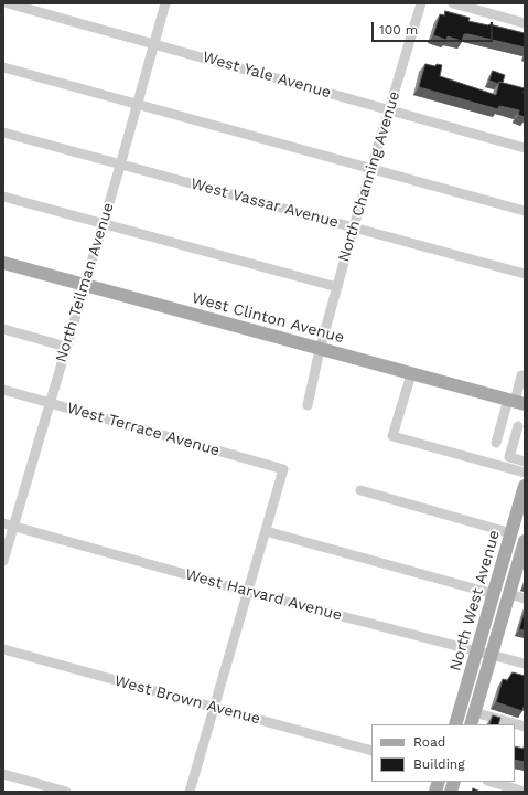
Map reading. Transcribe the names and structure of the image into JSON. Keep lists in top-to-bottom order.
{
  "streets": {
    "main road": ["West Clinton Avenue", "North West Avenue"],
    "street": [
      "West Yale Avenue",
      "North Channing Avenue",
      "West Vassar Avenue",
      "North Teilman Avenue",
      "West Terrace Avenue",
      "West Harvard Avenue",
      "West Brown Avenue"
    ]
  },
  "crossings": [
    ["West Yale Avenue", "North Channing Avenue"],
    ["West Yale Avenue", "North Teilman Avenue"],
    ["North Channing Avenue", "West Vassar Avenue"],
    ["North Channing Avenue", "West Clinton Avenue"],
    ["West Vassar Avenue", "North Teilman Avenue"],
    ["North Teilman Avenue", "West Clinton Avenue"],
    ["North Teilman Avenue", "West Terrace Avenue"],
    ["North Teilman Avenue", "West Harvard Avenue"],
    ["West Harvard Avenue", "North West Avenue"]
  ],
  "legend": ["Road", "Building"],
  "scale_bar": "100 m"
}
